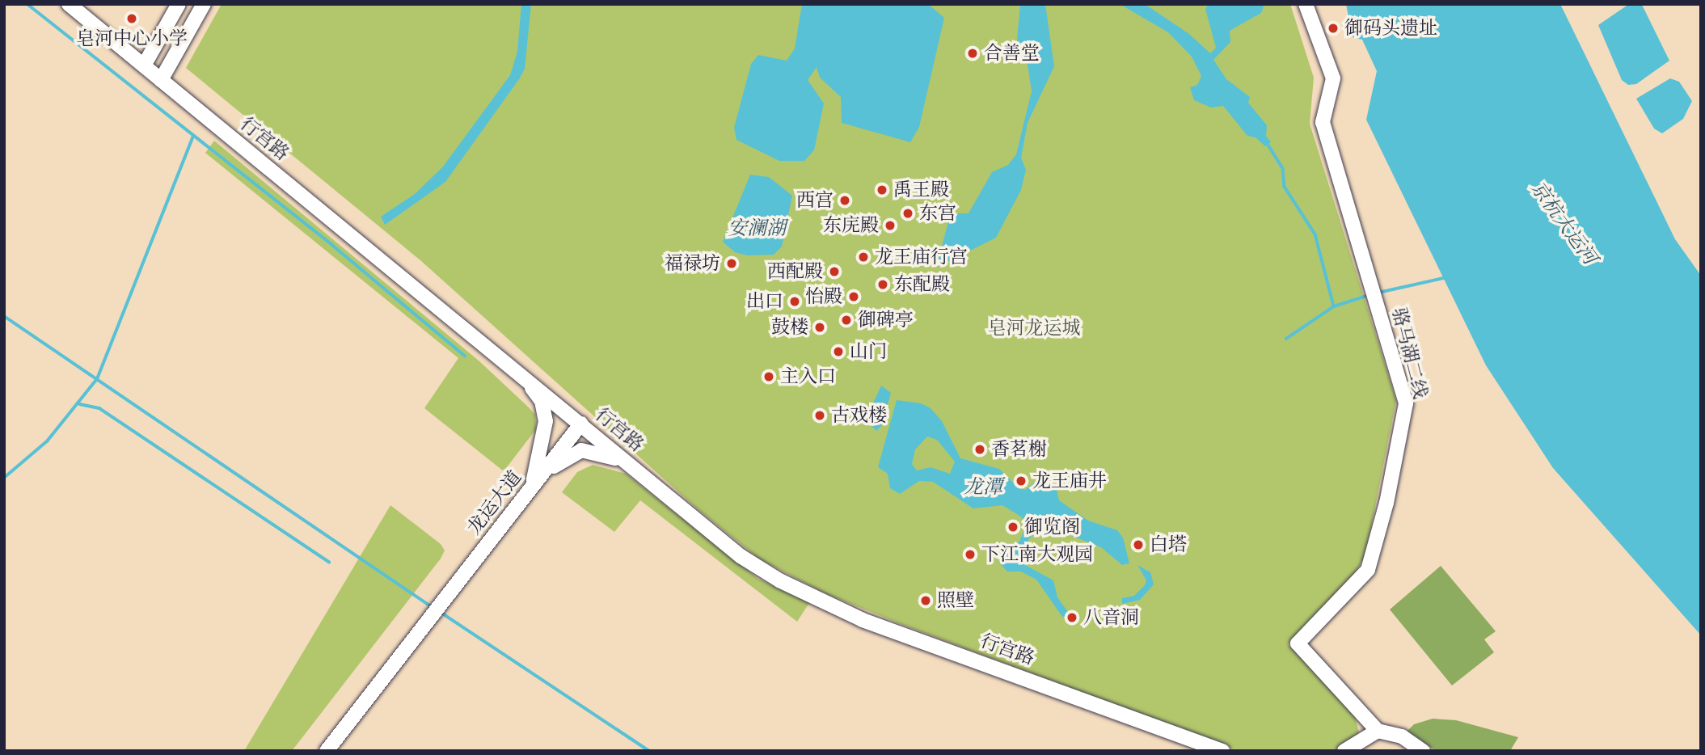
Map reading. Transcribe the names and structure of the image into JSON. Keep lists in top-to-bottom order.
{
  "streets": {
    "street": ["行宫路", "骆马湖二线", "龙运大道"]
  },
  "crossings": [
    ["行宫路", "龙运大道"]
  ],
  "water": ["京杭大运河", "安澜湖", "龙潭"],
  "parks": ["皂河龙运城"],
  "places": [
    "皂河中心小学",
    "御码头遗址",
    "合善堂",
    "禹王殿",
    "西宫",
    "东宫",
    "东庑殿",
    "龙王庙行宫",
    "福禄坊",
    "西配殿",
    "东配殿",
    "怡殿",
    "出口",
    "御碑亭",
    "鼓楼",
    "山门",
    "主入口",
    "古戏楼",
    "香茗榭",
    "龙王庙井",
    "御览阁",
    "白塔",
    "下江南大观园",
    "照壁",
    "八音洞"
  ]
}
